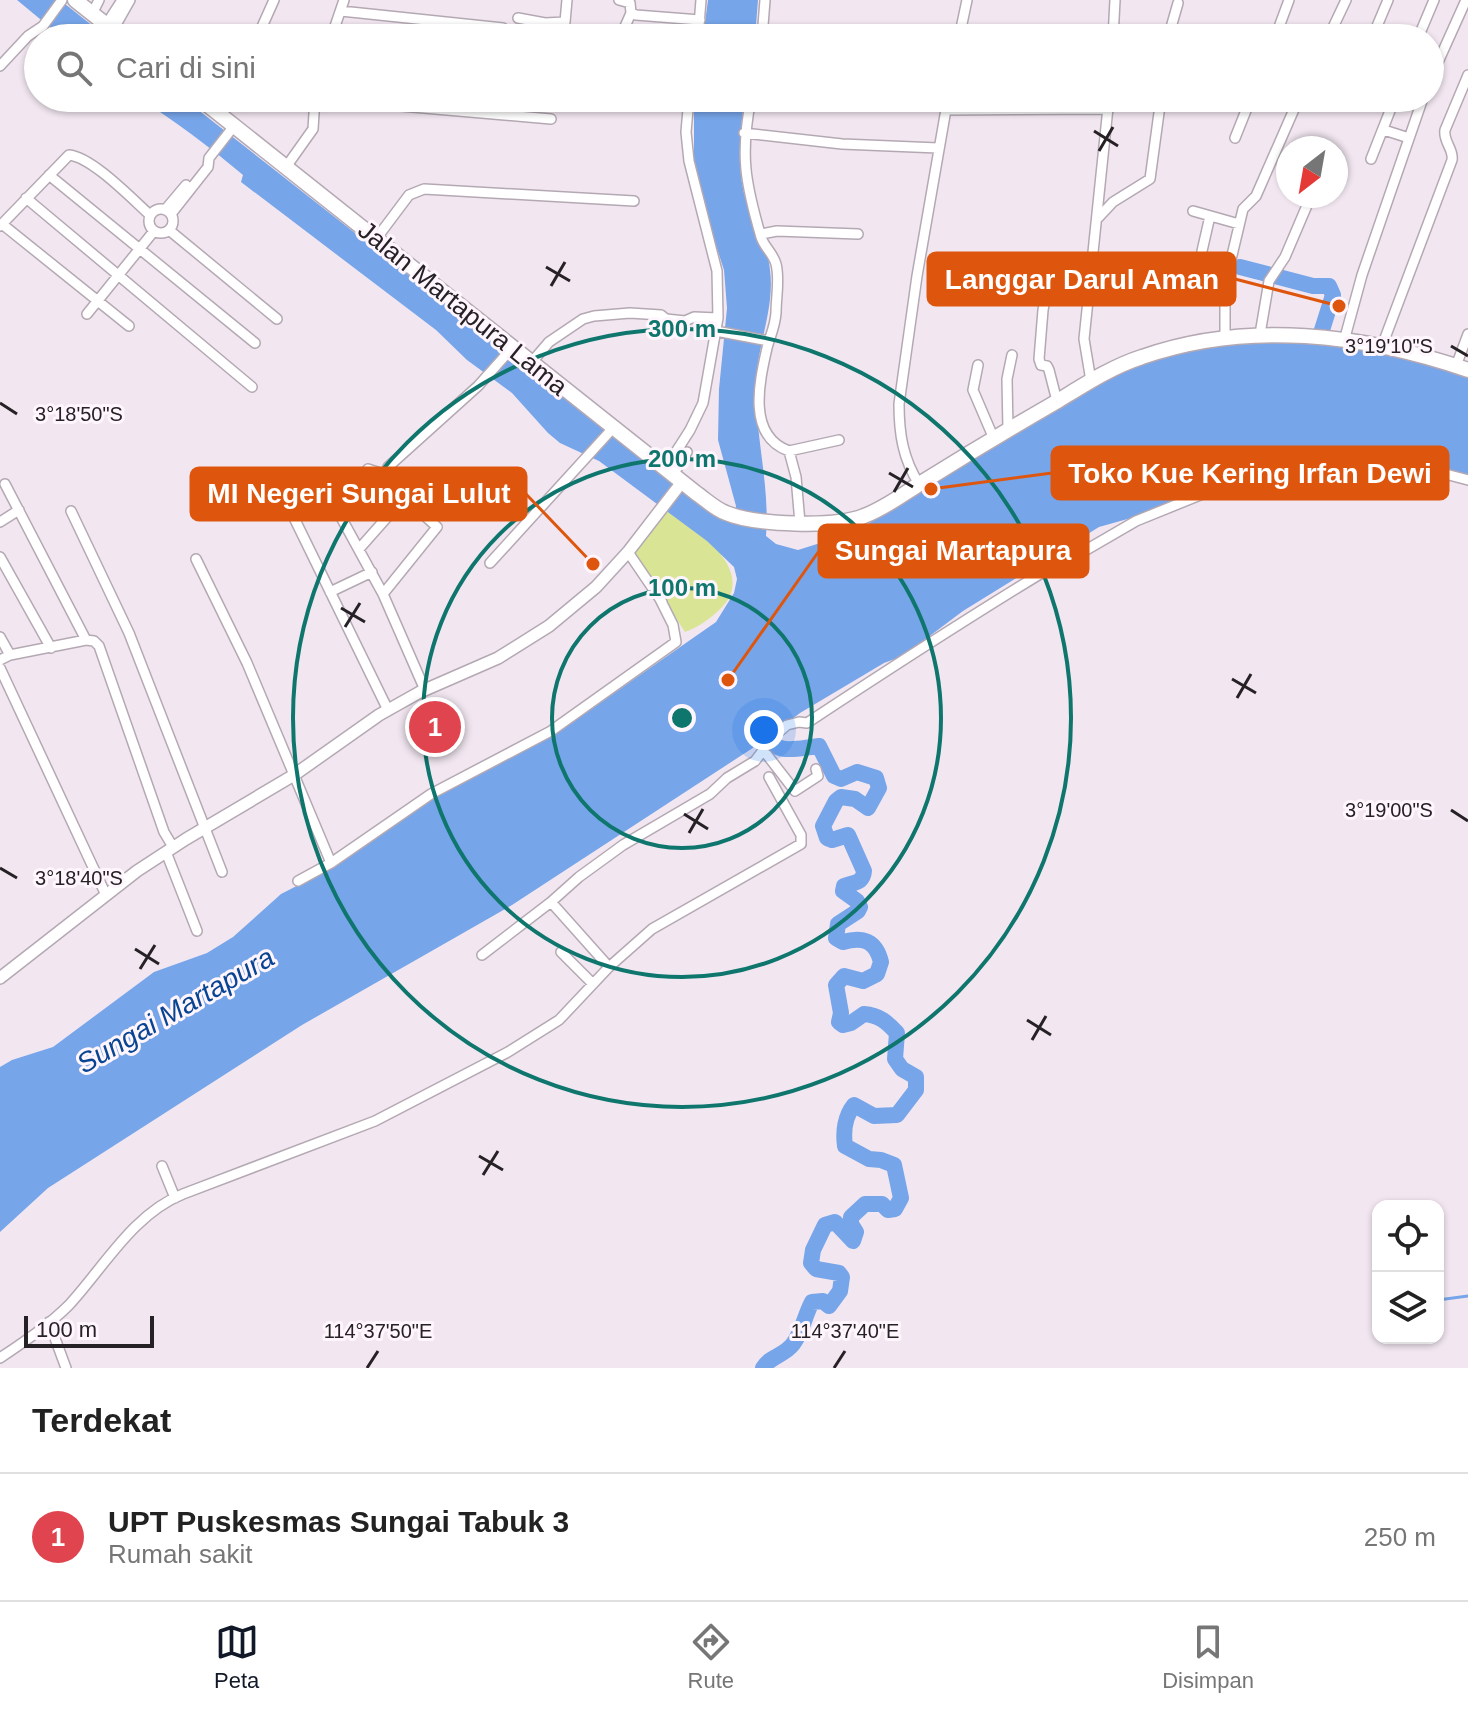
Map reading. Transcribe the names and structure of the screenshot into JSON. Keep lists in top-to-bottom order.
{
  "streets": {
    "main road": ["Jalan Martapura Lama"]
  },
  "water": ["Sungai Martapura"],
  "places": [
    "Langgar Darul Aman",
    "Toko Kue Kering Irfan Dewi",
    "MI Negeri Sungai Lulut",
    "Sungai Martapura"
  ],
  "scale_bar": "100 m",
  "north": "bottom left",
  "page": {
    "search": "Cari di sini",
    "pins": "1",
    "scale": "100 m",
    "heading": "Terdekat",
    "list": [
      {
        "mark": "1",
        "name": "UPT Puskesmas Sungai Tabuk 3",
        "note": "Rumah sakit",
        "value": "250 m"
      }
    ],
    "nav": ["Peta", "Rute", "Disimpan"]
  },
  "coordinates": [
    "3°19'10\"S",
    "3°18'50\"S",
    "3°19'00\"S",
    "3°18'40\"S",
    "114°37'50\"E",
    "114°37'40\"E"
  ],
  "rings": ["300 m", "200 m", "100 m"]
}
